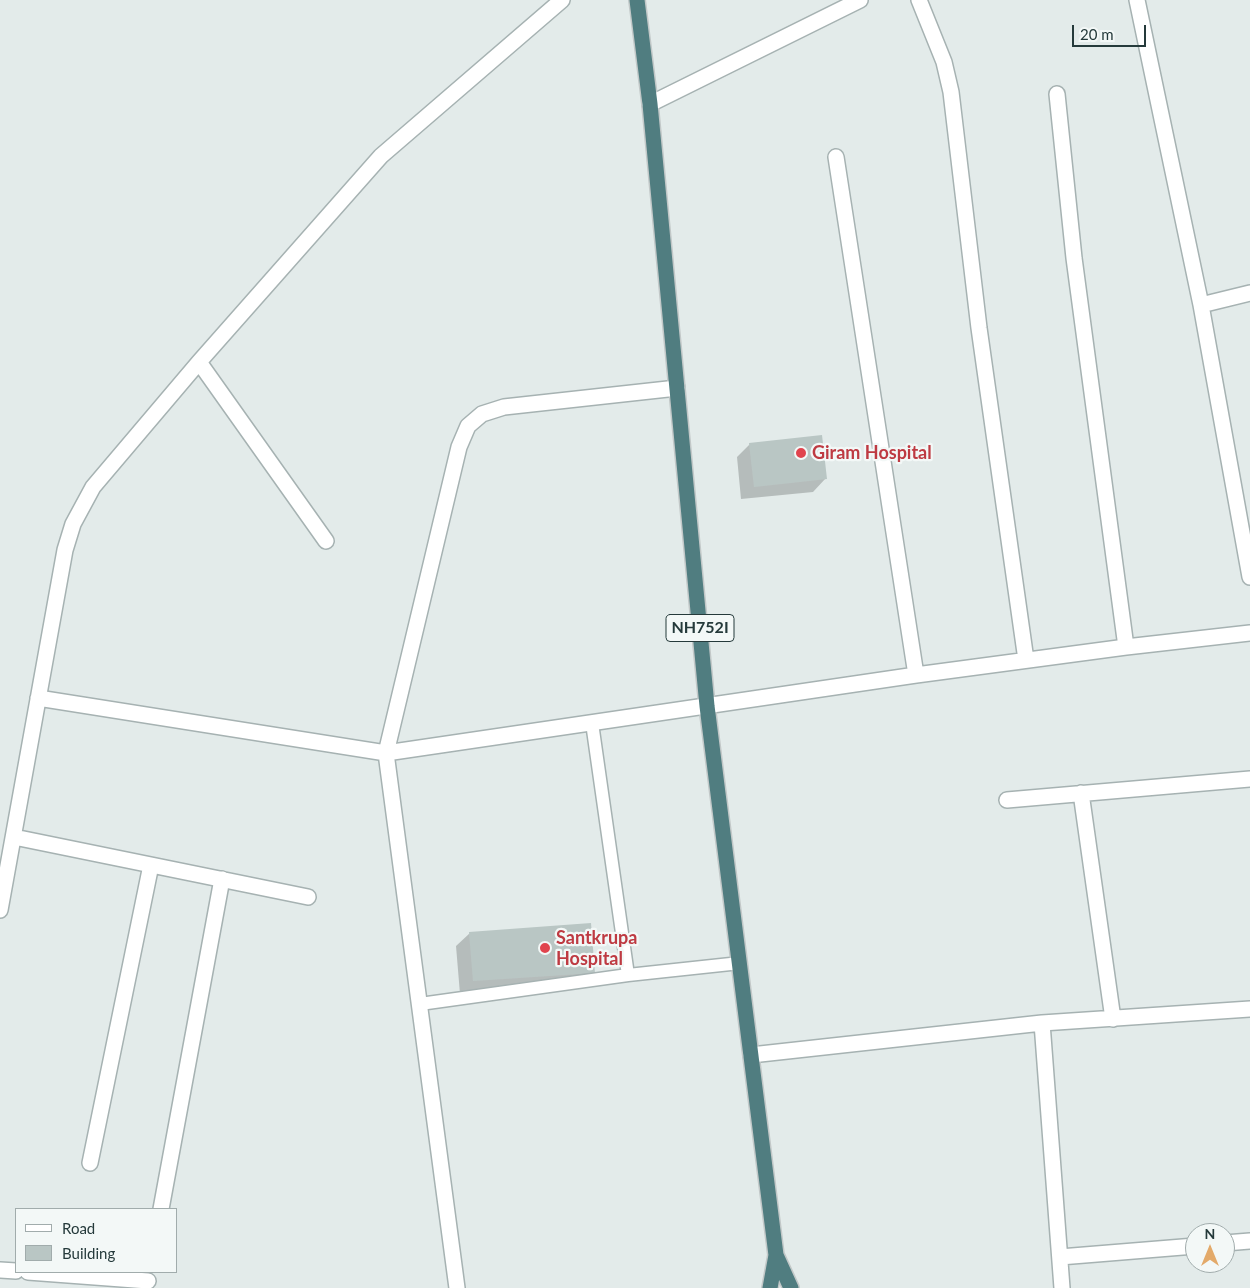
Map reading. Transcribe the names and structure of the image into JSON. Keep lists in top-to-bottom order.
{
  "streets": {
    "highway": ["NH752I"]
  },
  "places": ["Giram Hospital", "Santkrupa Hospital"],
  "legend": ["Road", "Building"],
  "scale_bar": "20 m",
  "north": "top"
}
